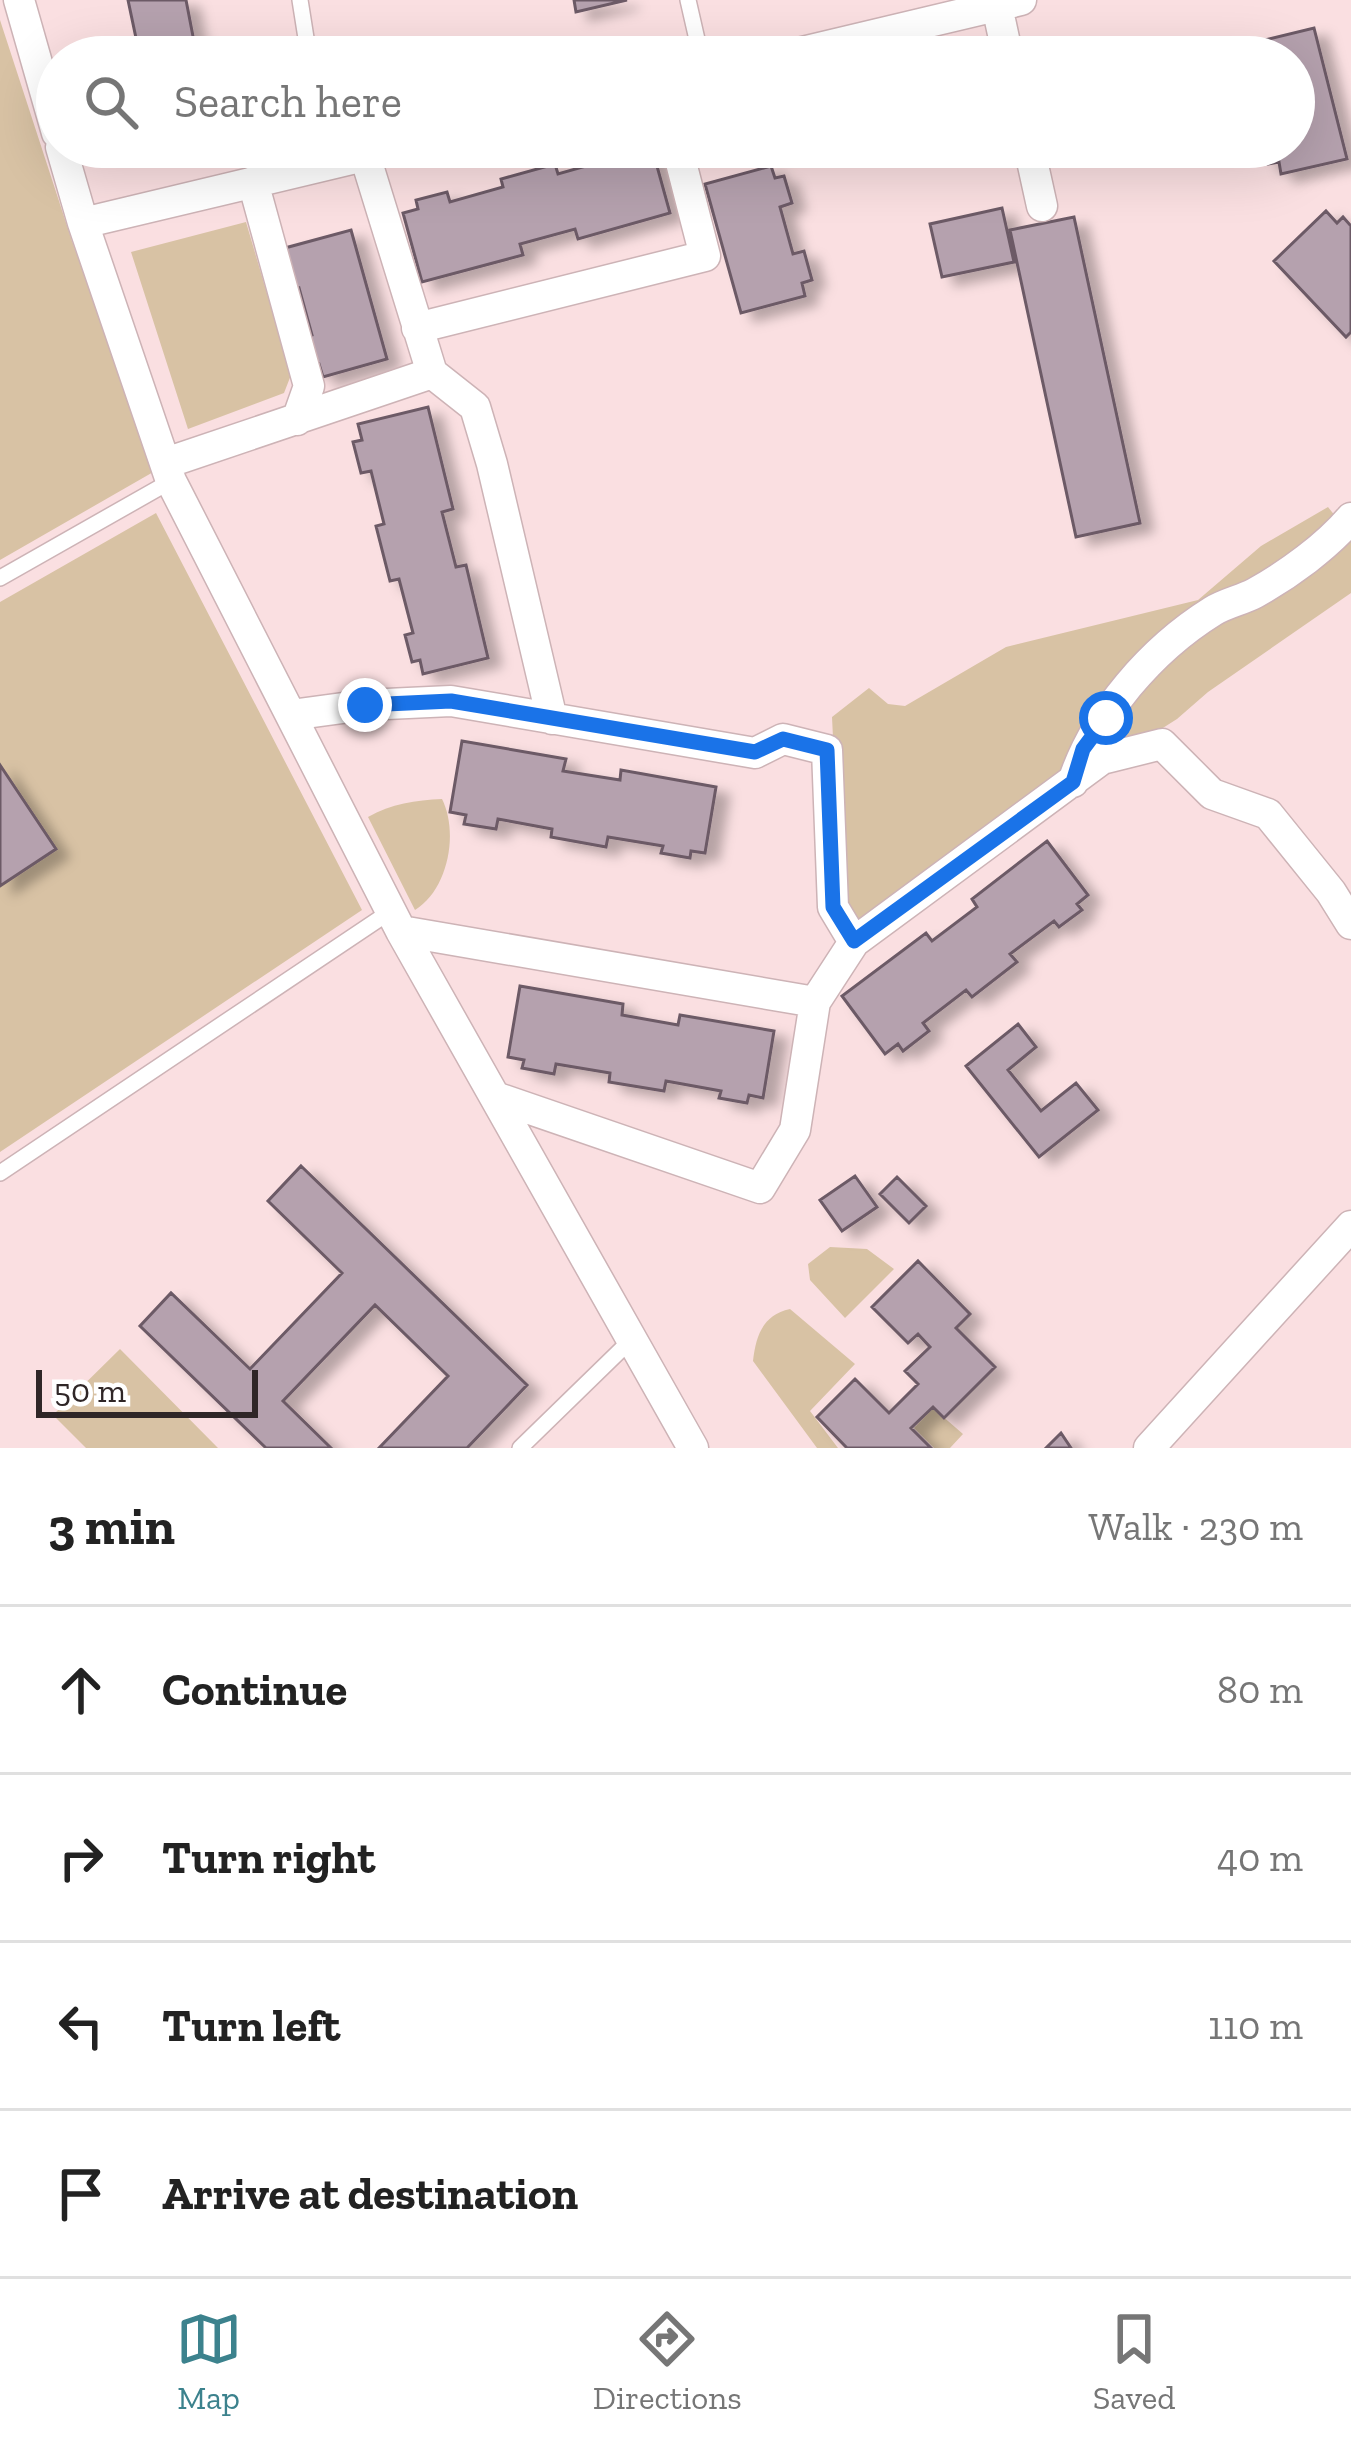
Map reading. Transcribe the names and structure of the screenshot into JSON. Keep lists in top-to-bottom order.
{
  "scale_bar": "50 m",
  "page": {
    "search": "Search here",
    "scale": "50 m",
    "heading": ["3 min", "Walk · 230 m"],
    "list": [
      ["Continue", "80 m"],
      ["Turn right", "40 m"],
      ["Turn left", "110 m"],
      "Arrive at destination"
    ],
    "nav": ["Map", "Directions", "Saved"]
  }
}
